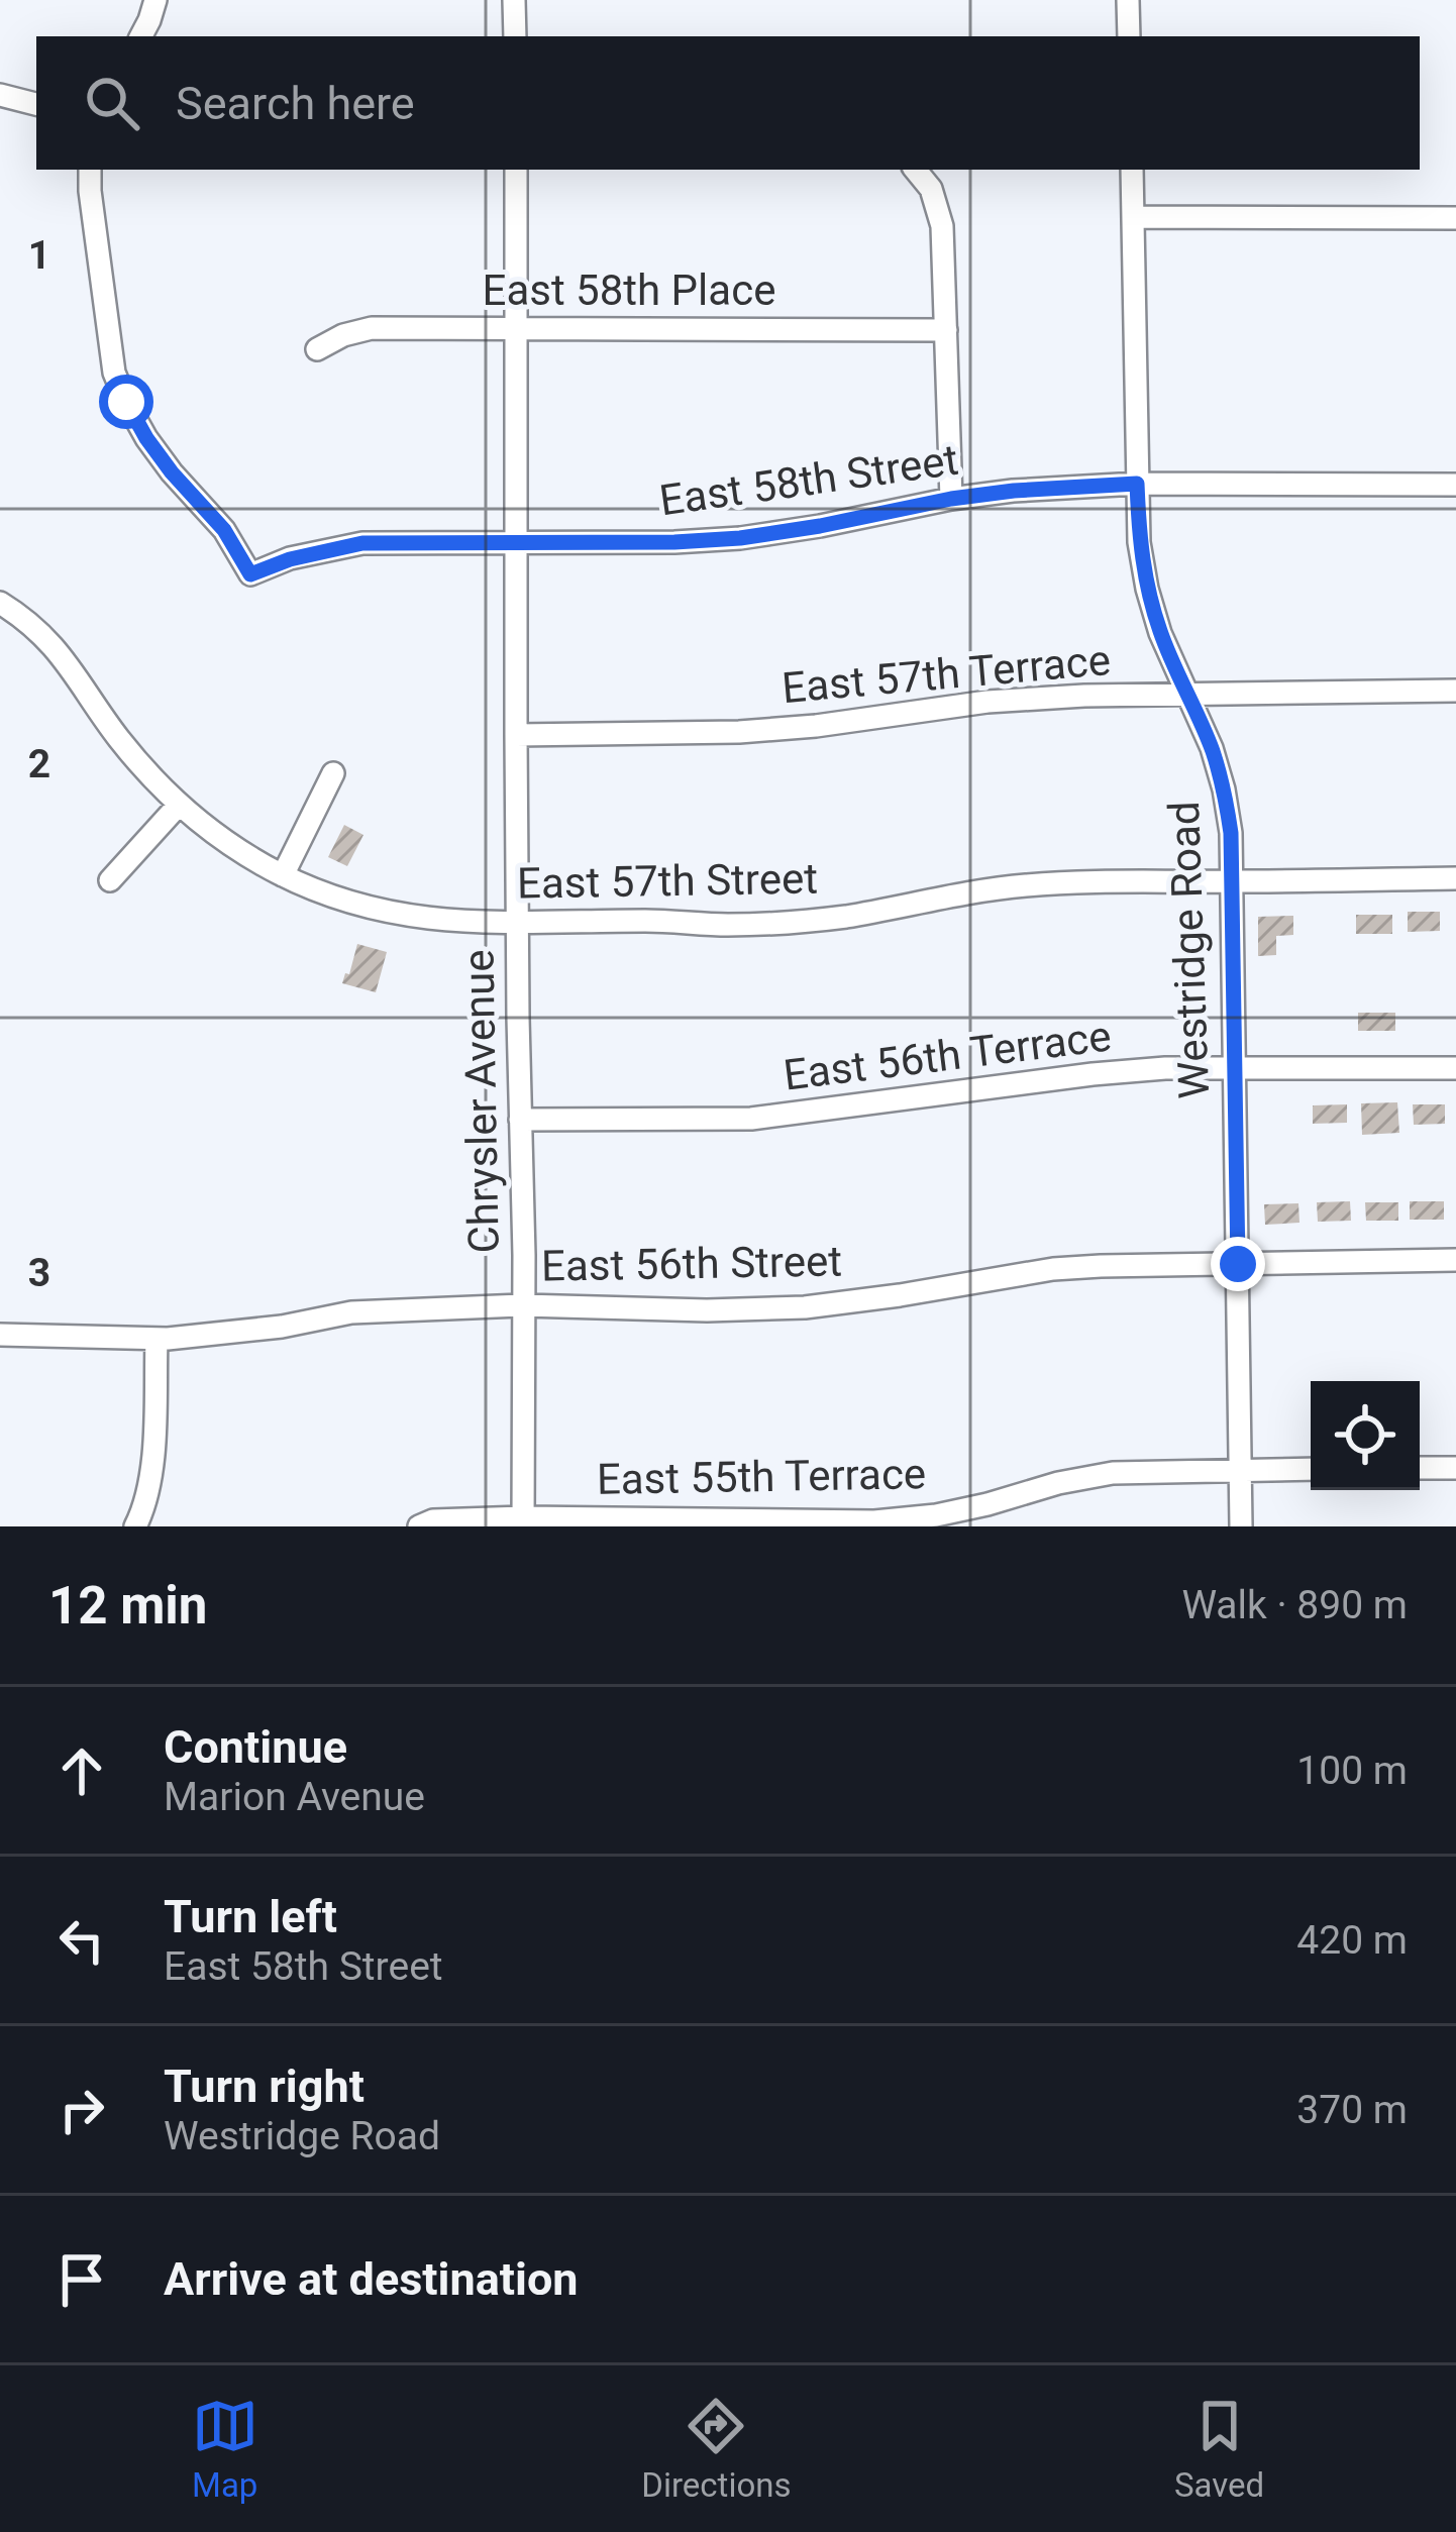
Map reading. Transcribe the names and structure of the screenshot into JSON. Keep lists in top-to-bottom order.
{
  "streets": {
    "street": [
      "East 58th Place",
      "East 58th Street",
      "East 57th Terrace",
      "East 57th Street",
      "Westridge Road",
      "East 56th Terrace",
      "Chrysler Avenue",
      "East 56th Street",
      "East 55th Terrace"
    ]
  },
  "crossings": [
    ["East 58th Place", "Chrysler Avenue"],
    ["East 58th Street", "Westridge Road"],
    ["East 58th Street", "Chrysler Avenue"],
    ["East 57th Terrace", "Westridge Road"],
    ["East 57th Terrace", "Chrysler Avenue"],
    ["East 57th Street", "Westridge Road"],
    ["East 57th Street", "Chrysler Avenue"],
    ["Westridge Road", "East 56th Terrace"],
    ["Westridge Road", "East 56th Street"],
    ["Westridge Road", "East 55th Terrace"],
    ["East 56th Terrace", "Chrysler Avenue"],
    ["Chrysler Avenue", "East 56th Street"],
    ["Chrysler Avenue", "East 55th Terrace"]
  ],
  "page": {
    "search": "Search here",
    "heading": ["12 min", "Walk · 890 m"],
    "list": [
      ["Continue", "Marion Avenue", "100 m"],
      ["Turn left", "East 58th Street", "420 m"],
      ["Turn right", "Westridge Road", "370 m"],
      "Arrive at destination"
    ],
    "nav": ["Map", "Directions", "Saved"]
  },
  "grid": {
    "rows": ["1", "2", "3"]
  }
}
